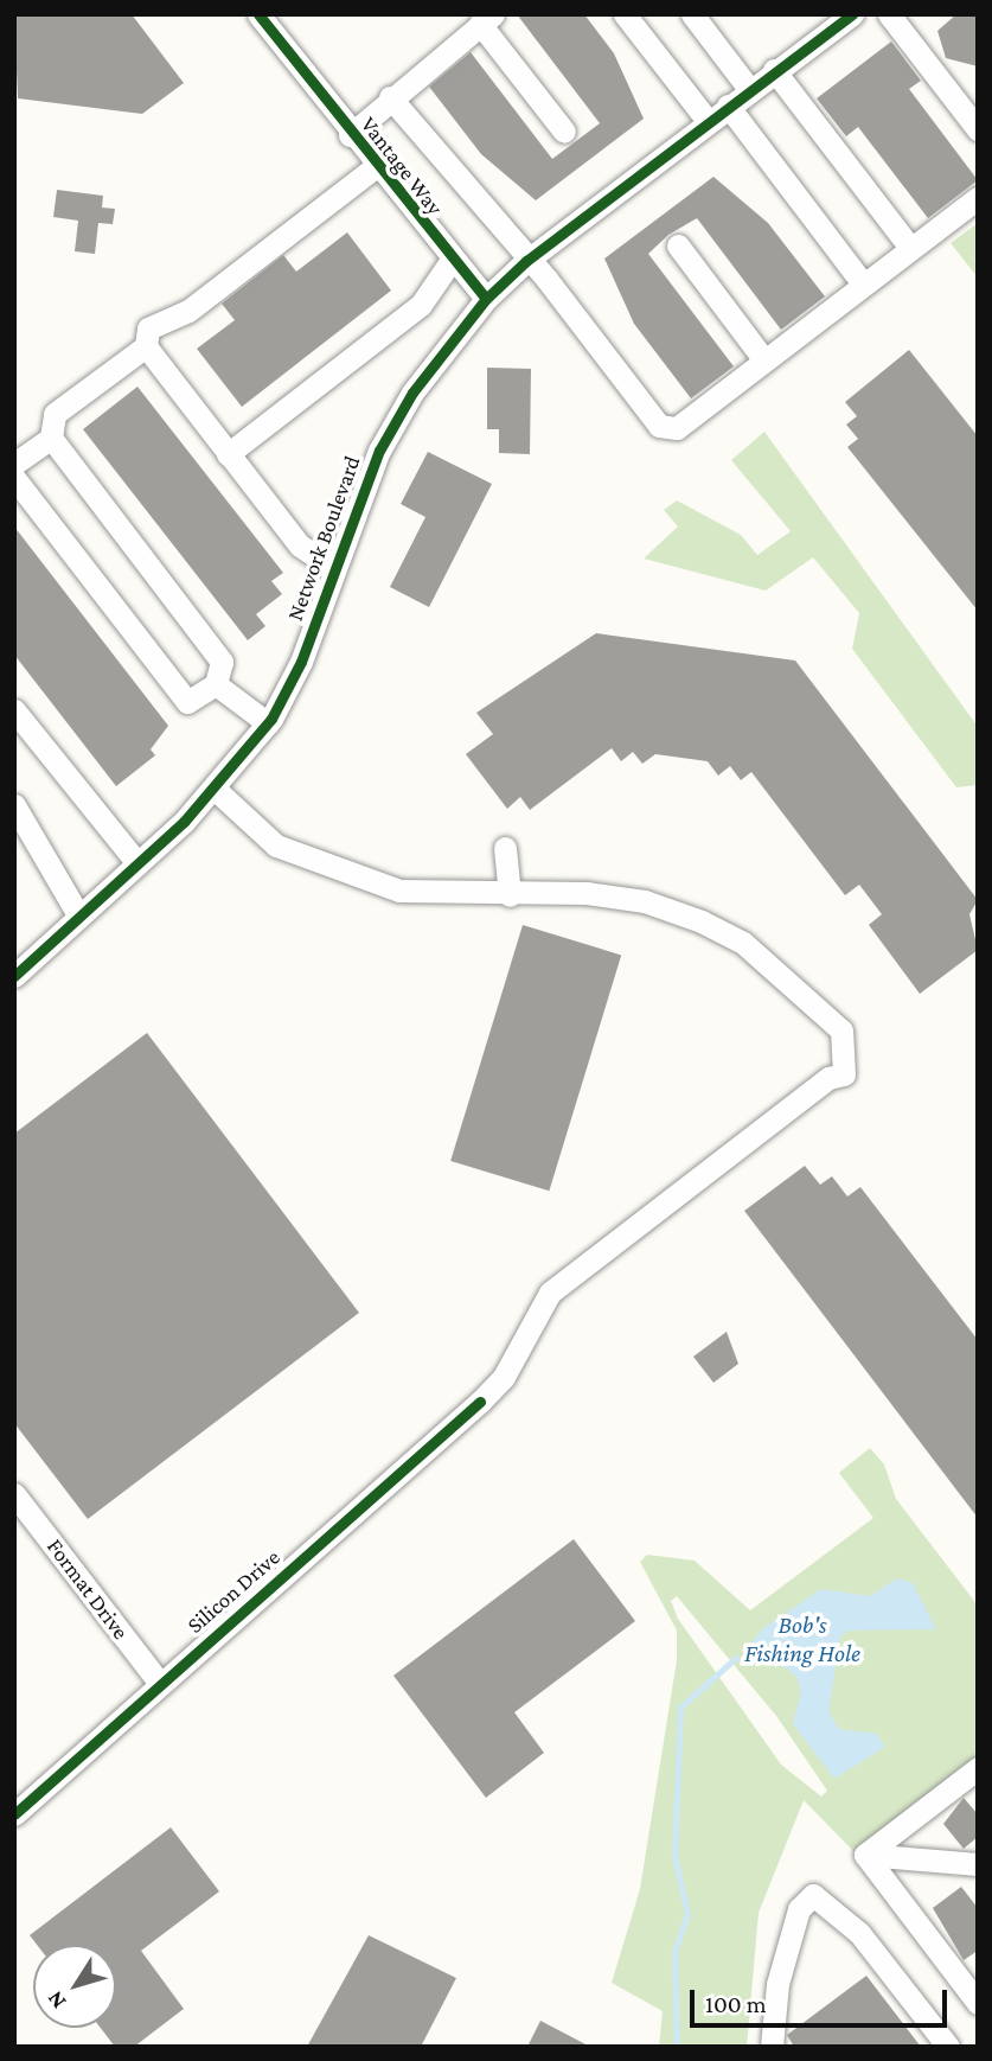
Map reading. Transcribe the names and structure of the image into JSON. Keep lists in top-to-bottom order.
{
  "streets": {
    "street": [
      "Vantage Way",
      "Network Boulevard",
      "Format Drive",
      "Silicon Drive"
    ]
  },
  "crossings": [
    ["Vantage Way", "Network Boulevard"],
    ["Format Drive", "Silicon Drive"]
  ],
  "water": ["Bob's Fishing Hole"],
  "scale_bar": "100 m",
  "north": "bottom left"
}
